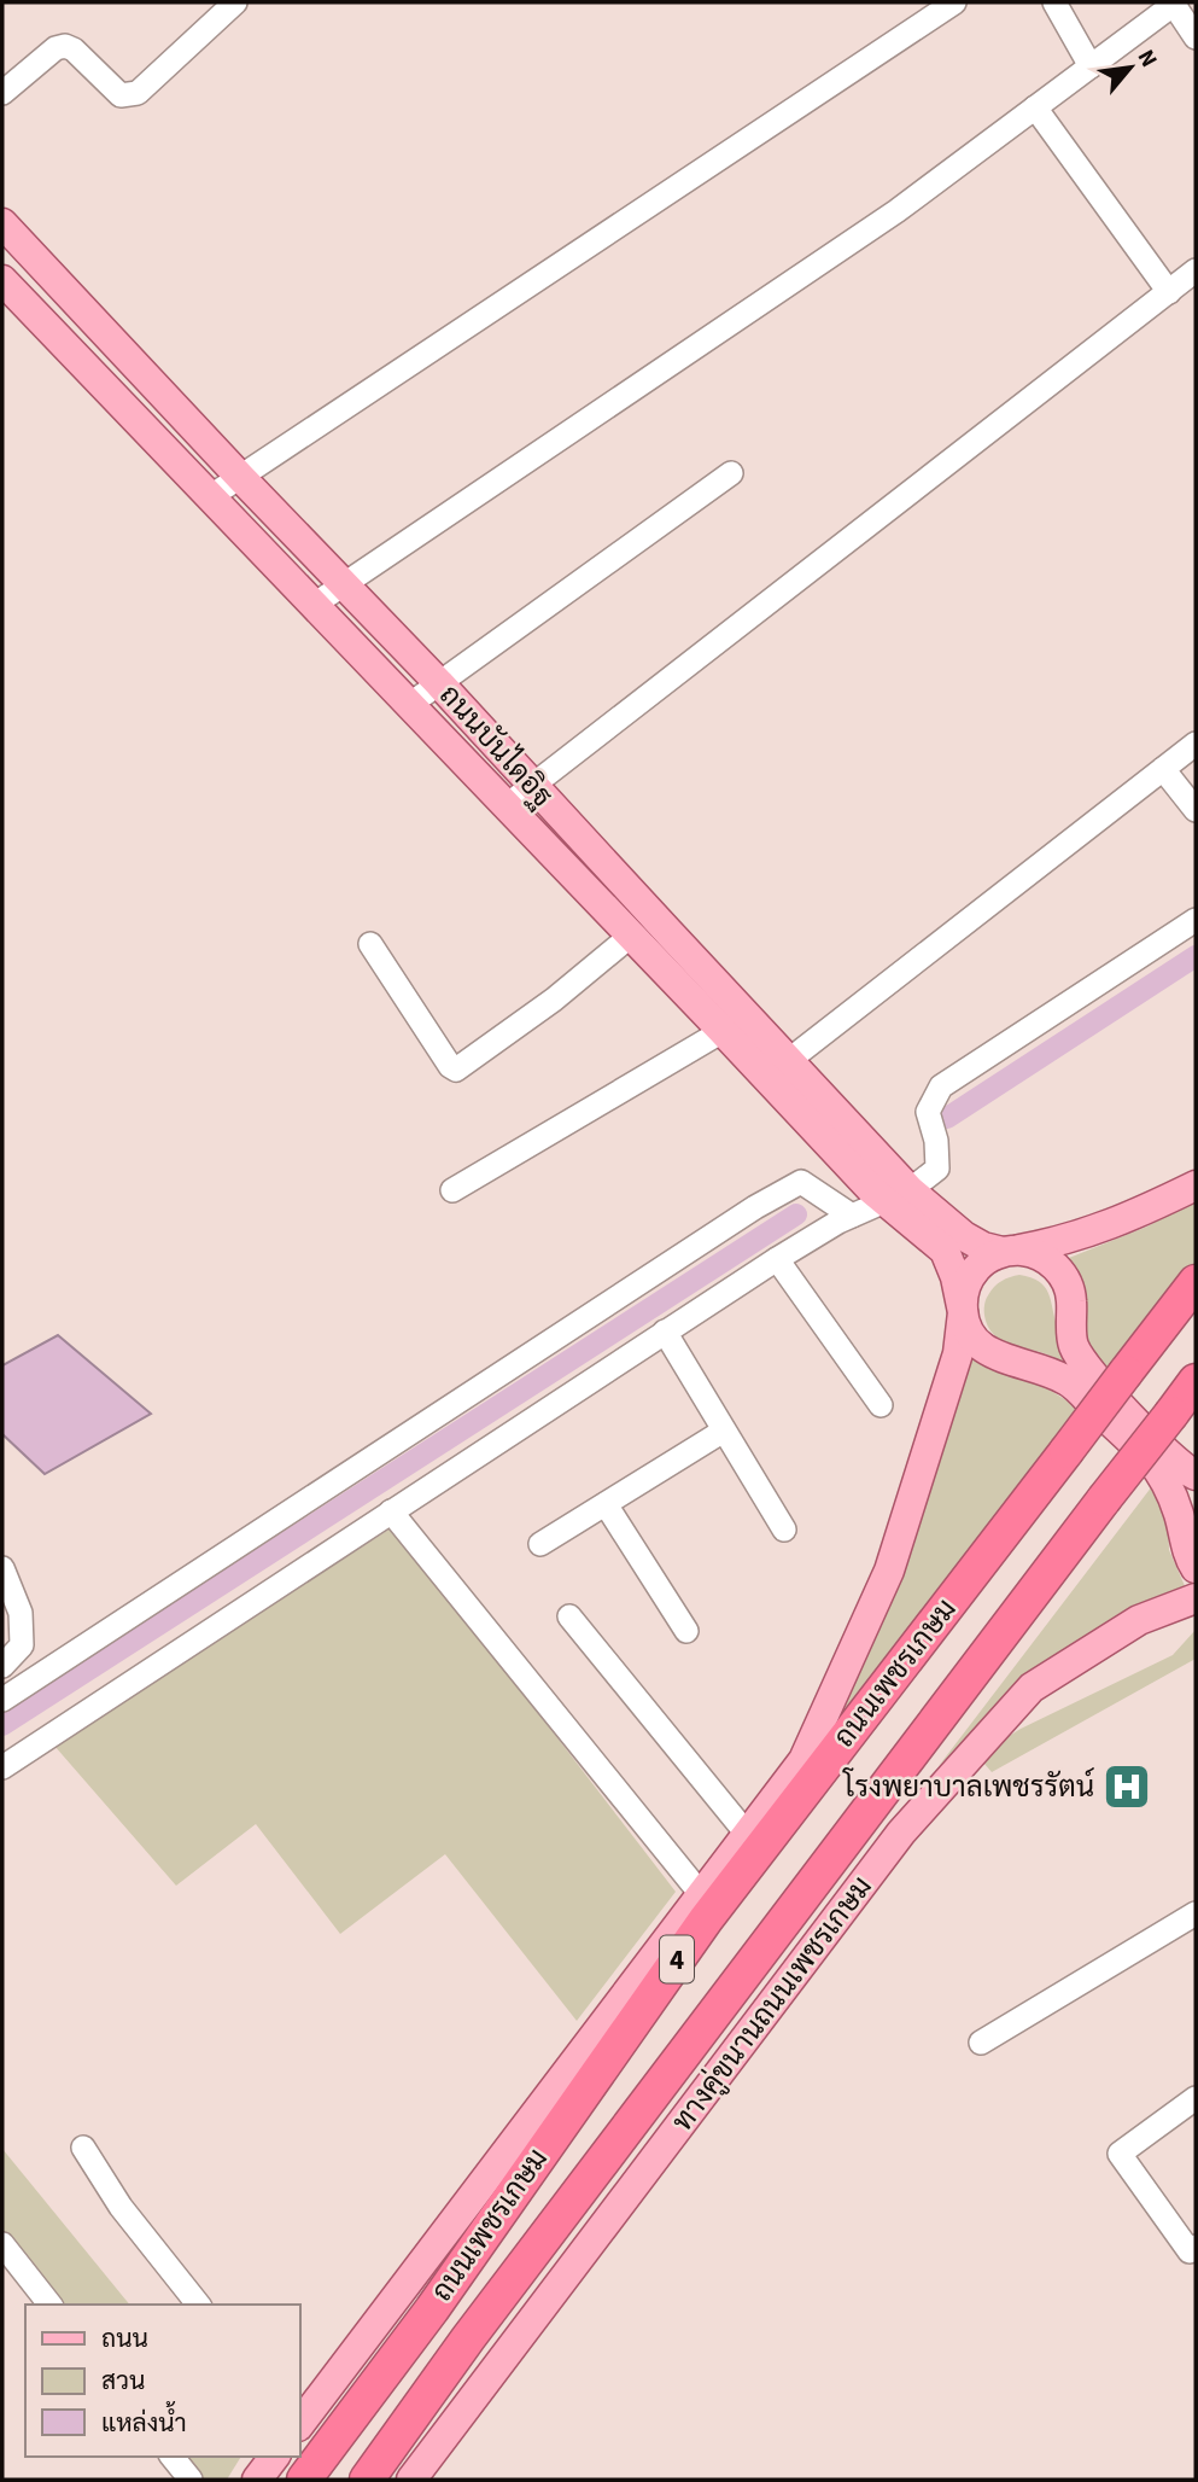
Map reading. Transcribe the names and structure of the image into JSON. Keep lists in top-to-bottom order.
{
  "streets": {
    "highway": ["ถนนเพชรเกษม", "4"],
    "main road": ["ถนนบันไดอิฐ", "ทางคู่ขนานถนนเพชรเกษม"]
  },
  "crossings": [
    ["ถนนบันไดอิฐ", "4"]
  ],
  "places": {
    "hospital": ["โรงพยาบาลเพชรรัตน์"]
  },
  "legend": ["ถนน", "สวน", "แหล่งน้ำ"],
  "north": "top right"
}
